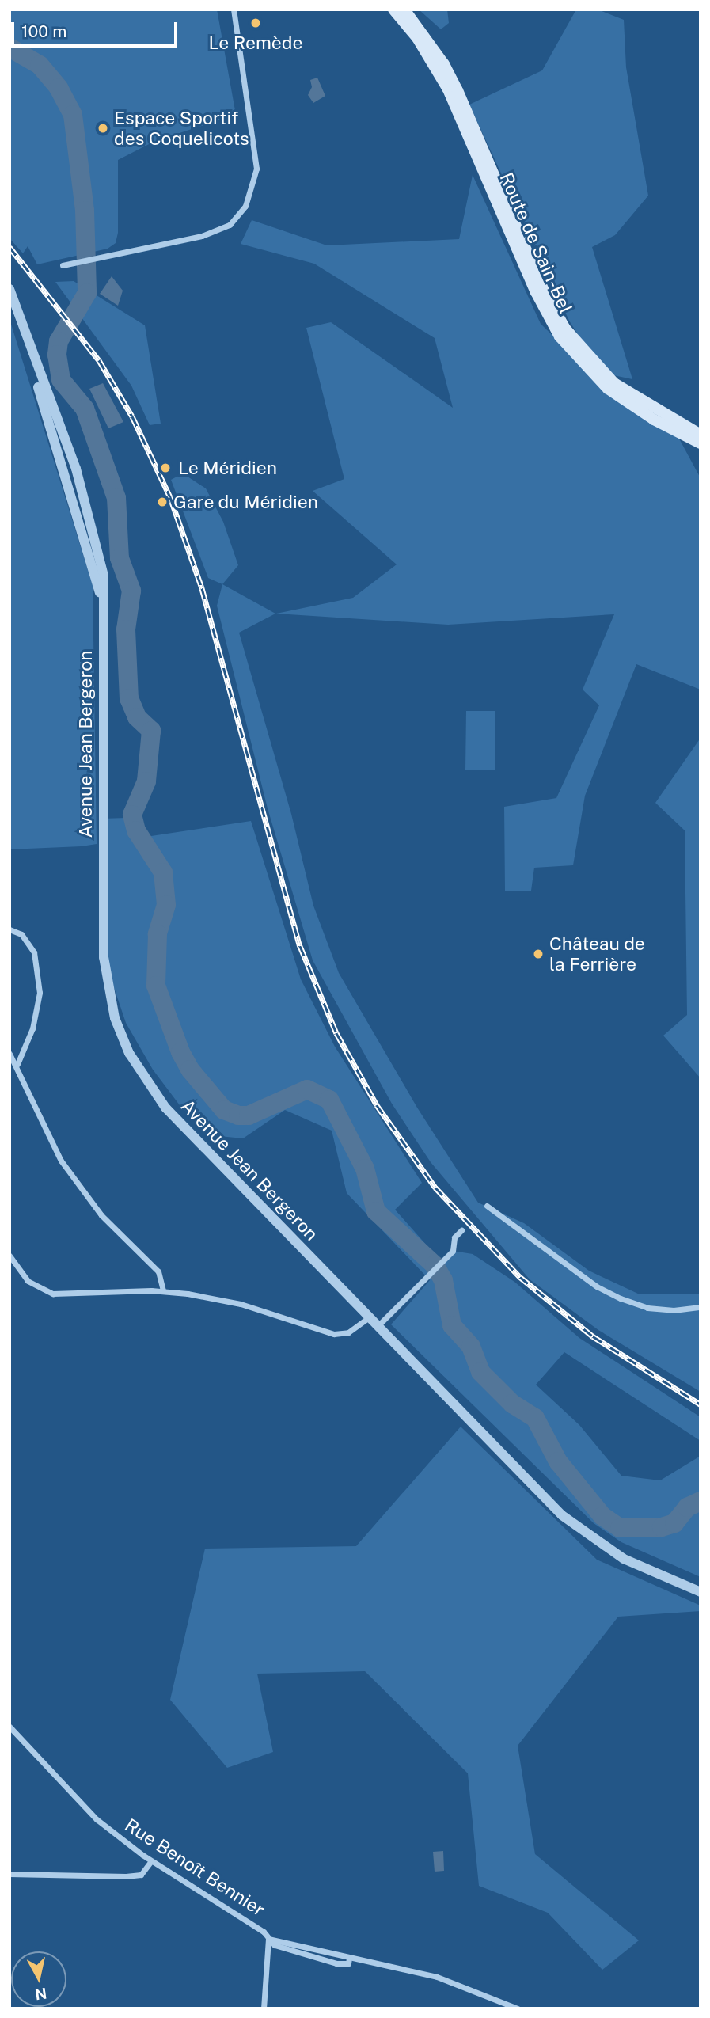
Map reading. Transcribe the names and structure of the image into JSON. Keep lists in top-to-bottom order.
{
  "streets": {
    "main road": ["Route de Sain-Bel"],
    "street": ["Avenue Jean Bergeron", "Rue Benoît Bennier"]
  },
  "places": [
    "Le Remède",
    "Espace Sportif des Coquelicots",
    "Le Méridien",
    "Gare du Méridien",
    "Château de la Ferrière"
  ],
  "scale_bar": "100 m",
  "north": "bottom"
}
